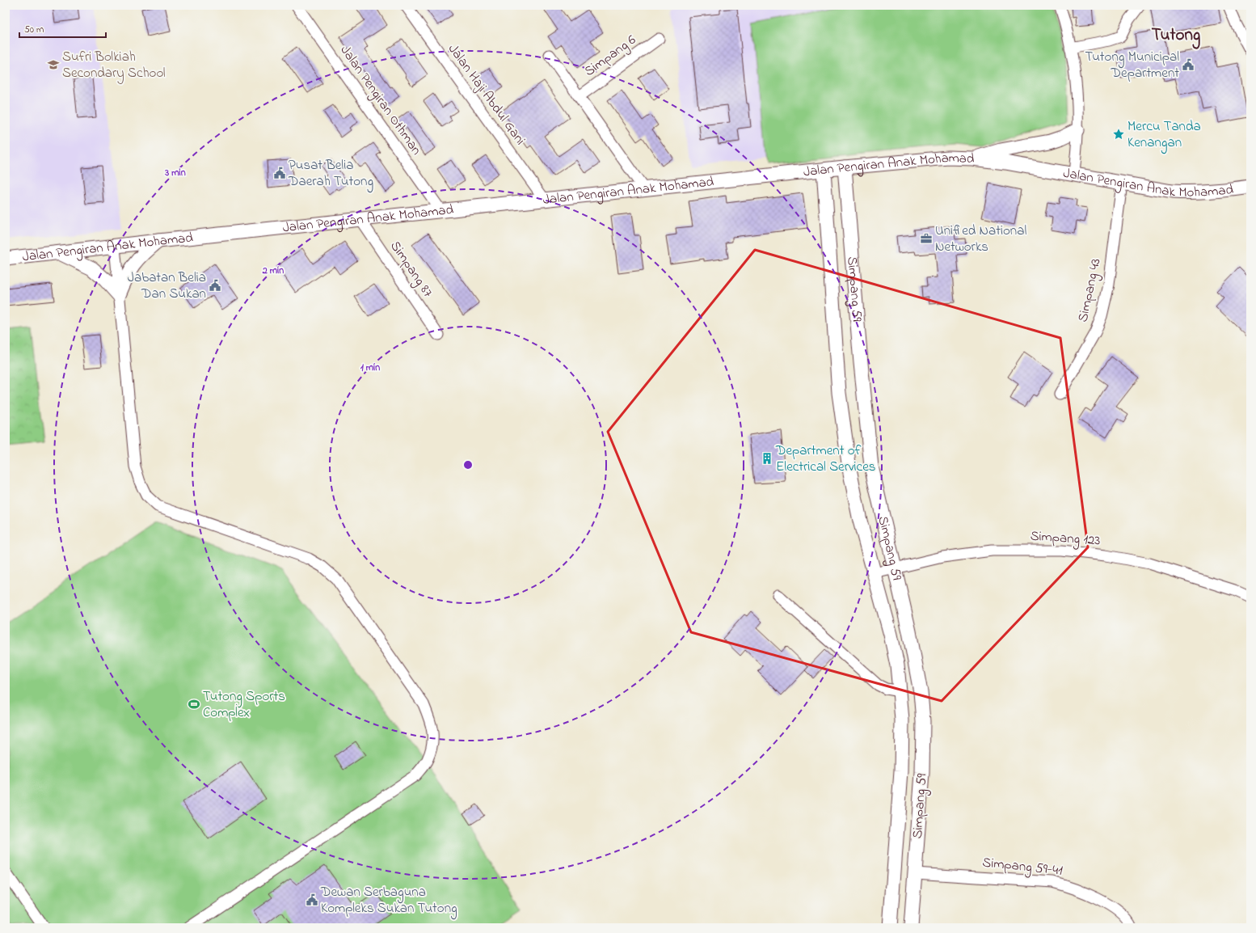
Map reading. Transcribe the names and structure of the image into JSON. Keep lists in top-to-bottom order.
{
  "streets": {
    "street": [
      "Simpang 6",
      "Jalan Haji Abdul Gani",
      "Jalan Pengiran Othman",
      "Jalan Pengiran Anak Mohamad",
      "Simpang 87",
      "Simpang 59",
      "Simpang 43",
      "Simpang 123",
      "Simpang 59-41"
    ]
  },
  "crossings": [
    ["Jalan Haji Abdul Gani", "Jalan Pengiran Anak Mohamad"],
    ["Jalan Pengiran Othman", "Jalan Pengiran Anak Mohamad"],
    ["Jalan Pengiran Anak Mohamad", "Simpang 87"],
    ["Jalan Pengiran Anak Mohamad", "Simpang 59"],
    ["Jalan Pengiran Anak Mohamad", "Simpang 43"],
    ["Simpang 59", "Simpang 123"],
    ["Simpang 59", "Simpang 59-41"]
  ],
  "districts": ["Tutong"],
  "places": {
    "school or university": ["Sufri Bolkiah Secondary School"],
    "public building": [
      "Tutong Municipal Department",
      "Pusat Belia Daerah Tutong",
      "Jabatan Belia Dan Sukan",
      "Dewan Serbaguna Kompleks Sukan Tutong"
    ],
    "place": ["Mercu Tanda Kenangan"],
    "office": ["Unified National Networks"],
    "building": ["Department of Electrical Services"],
    "sports": ["Tutong Sports Complex"]
  },
  "scale_bar": "50 m",
  "rings": ["3 min", "2 min", "1 min"]
}
